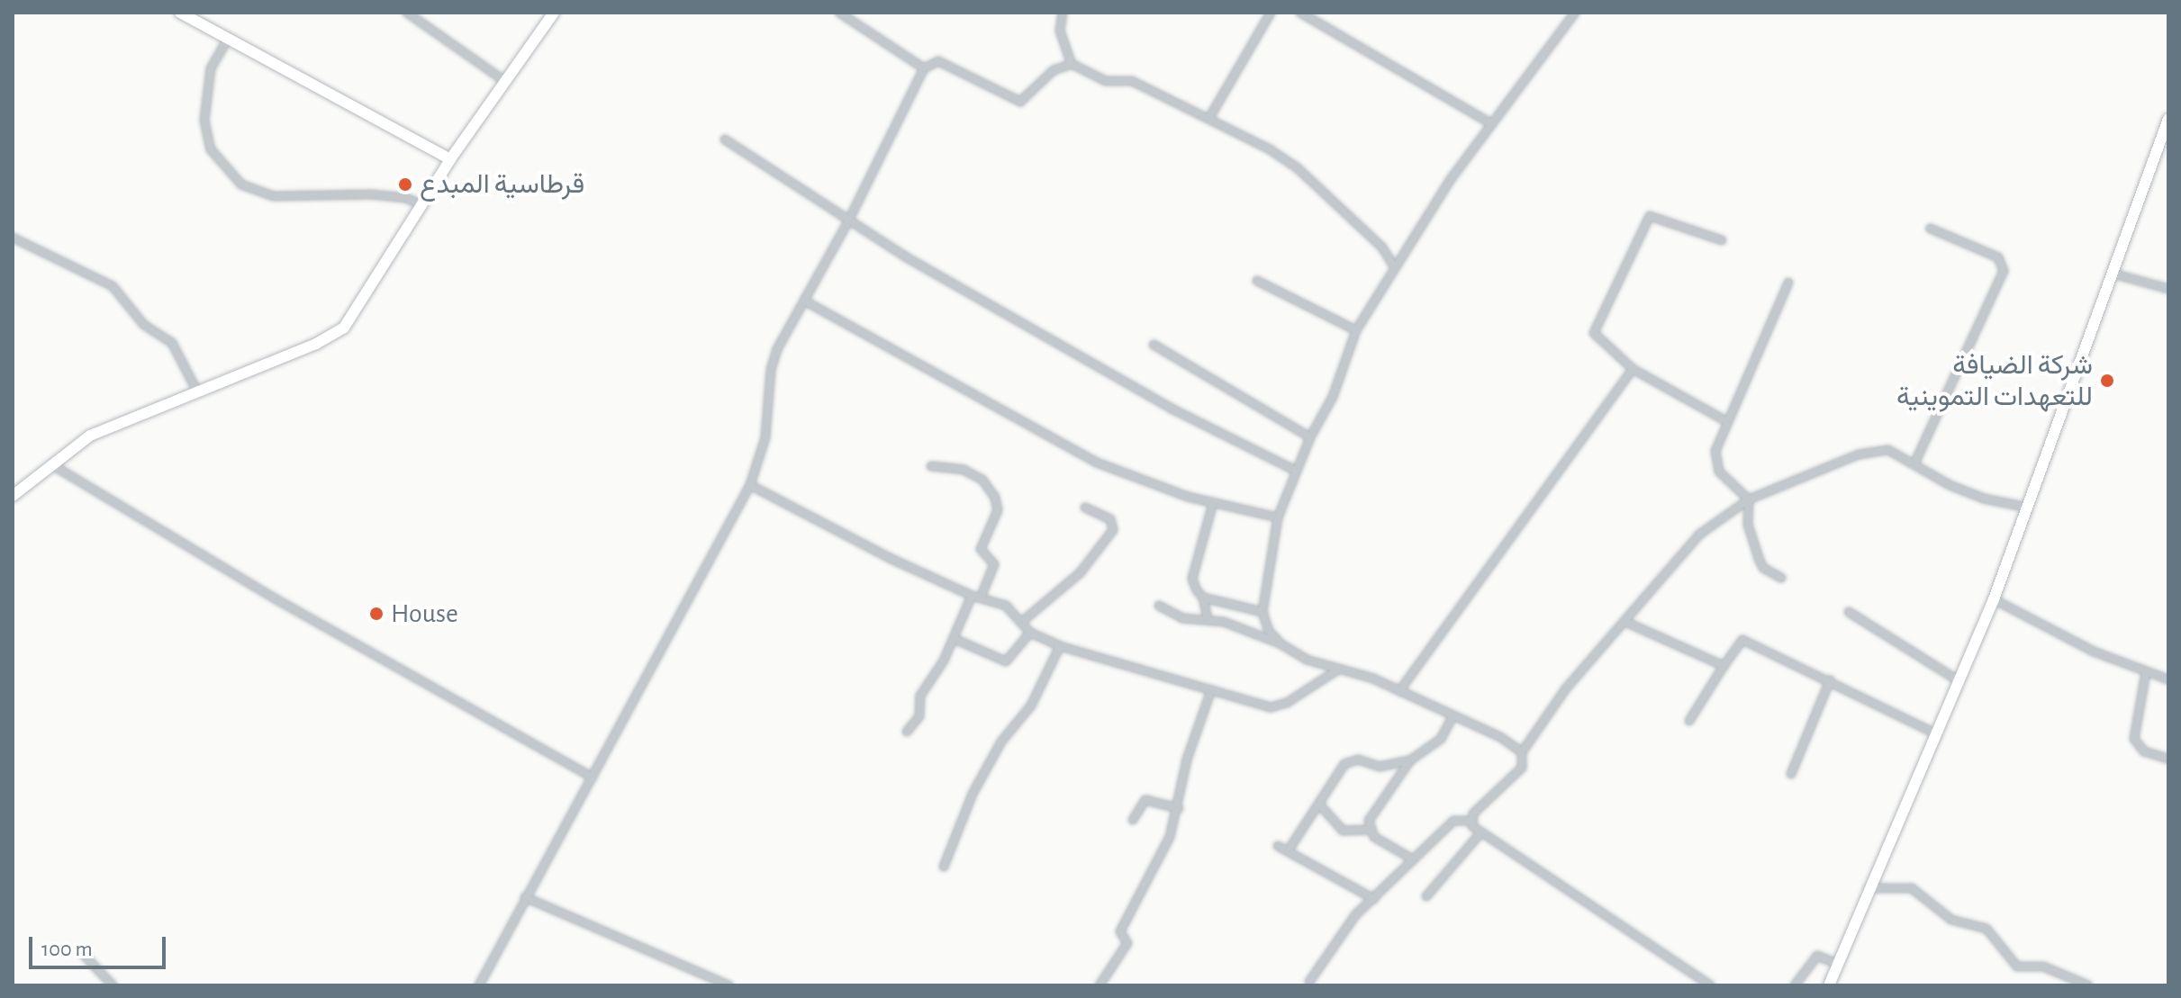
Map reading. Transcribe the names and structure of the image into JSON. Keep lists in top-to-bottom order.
{
  "places": ["قرطاسية المبدع", "شركة الضيافة للتعهدات التموينية", "House"],
  "scale_bar": "100 m"
}
